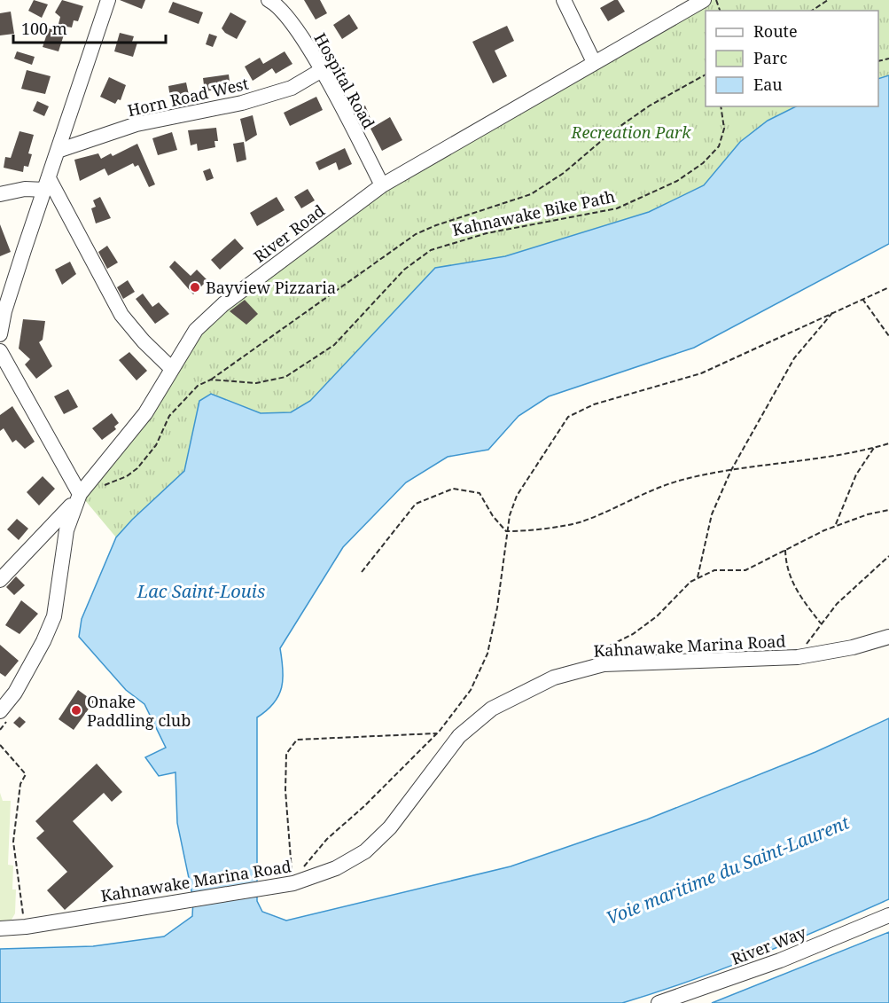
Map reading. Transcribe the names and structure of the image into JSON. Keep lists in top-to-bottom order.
{
  "streets": {
    "street": [
      "Hospital Road",
      "Horn Road West",
      "River Road",
      "Kahnawake Marina Road",
      "River Way"
    ],
    "path": ["Kahnawake Bike Path"]
  },
  "crossings": [
    ["Hospital Road", "Horn Road West"],
    ["Hospital Road", "River Road"]
  ],
  "water": ["Lac Saint-Louis", "Voie maritime du Saint-Laurent"],
  "parks": ["Recreation Park"],
  "places": ["Bayview Pizzaria", "Onake Paddling club"],
  "legend": ["Route", "Parc", "Eau"],
  "scale_bar": "100 m"
}
